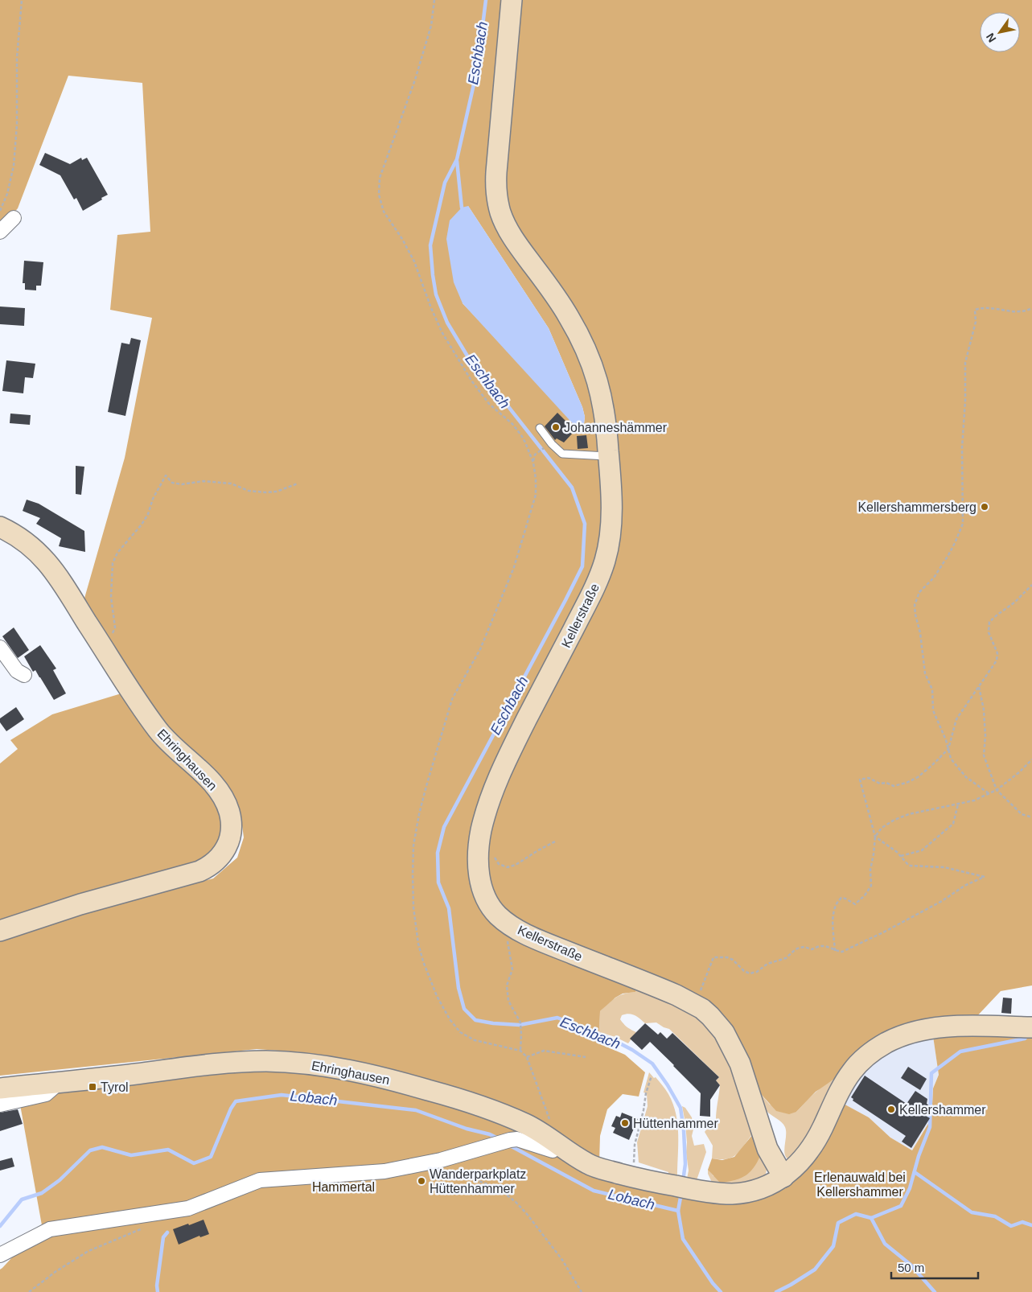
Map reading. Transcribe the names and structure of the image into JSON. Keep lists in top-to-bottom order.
{
  "streets": {
    "main road": ["Kellerstraße", "Ehringhausen"]
  },
  "crossings": [
    ["Kellerstraße", "Ehringhausen"]
  ],
  "water": ["Eschbach", "Lobach"],
  "parks": ["Erlenauwald bei Kellershammer", "Hammertal"],
  "places": {
    "other": [
      "Johanneshämmer",
      "Kellershammersberg",
      "Kellershammer",
      "Hüttenhammer",
      "Wanderparkplatz Hüttenhammer"
    ],
    "transit": ["Tyrol"]
  },
  "scale_bar": "50 m",
  "north": "bottom left"
}
